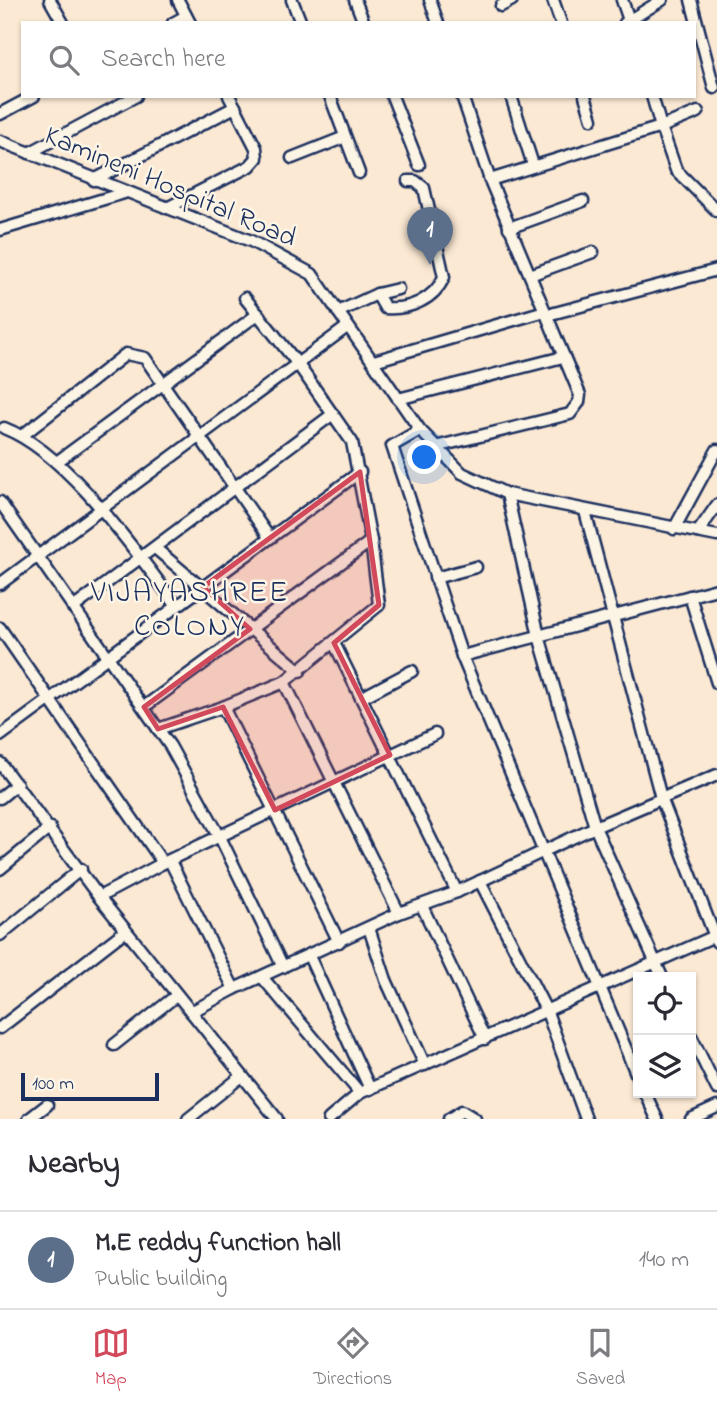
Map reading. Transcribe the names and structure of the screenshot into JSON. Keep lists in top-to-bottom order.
{
  "streets": {
    "street": ["Kamineni Hospital Road"]
  },
  "districts": ["VIJAYASHREE COLONY"],
  "scale_bar": "100 m",
  "page": {
    "search": "Search here",
    "pins": "1",
    "scale": "100 m",
    "heading": "Nearby",
    "list": [
      {
        "mark": "1",
        "name": "M.E reddy function hall",
        "note": "Public building",
        "value": "140 m"
      }
    ],
    "nav": ["Map", "Directions", "Saved"]
  }
}
